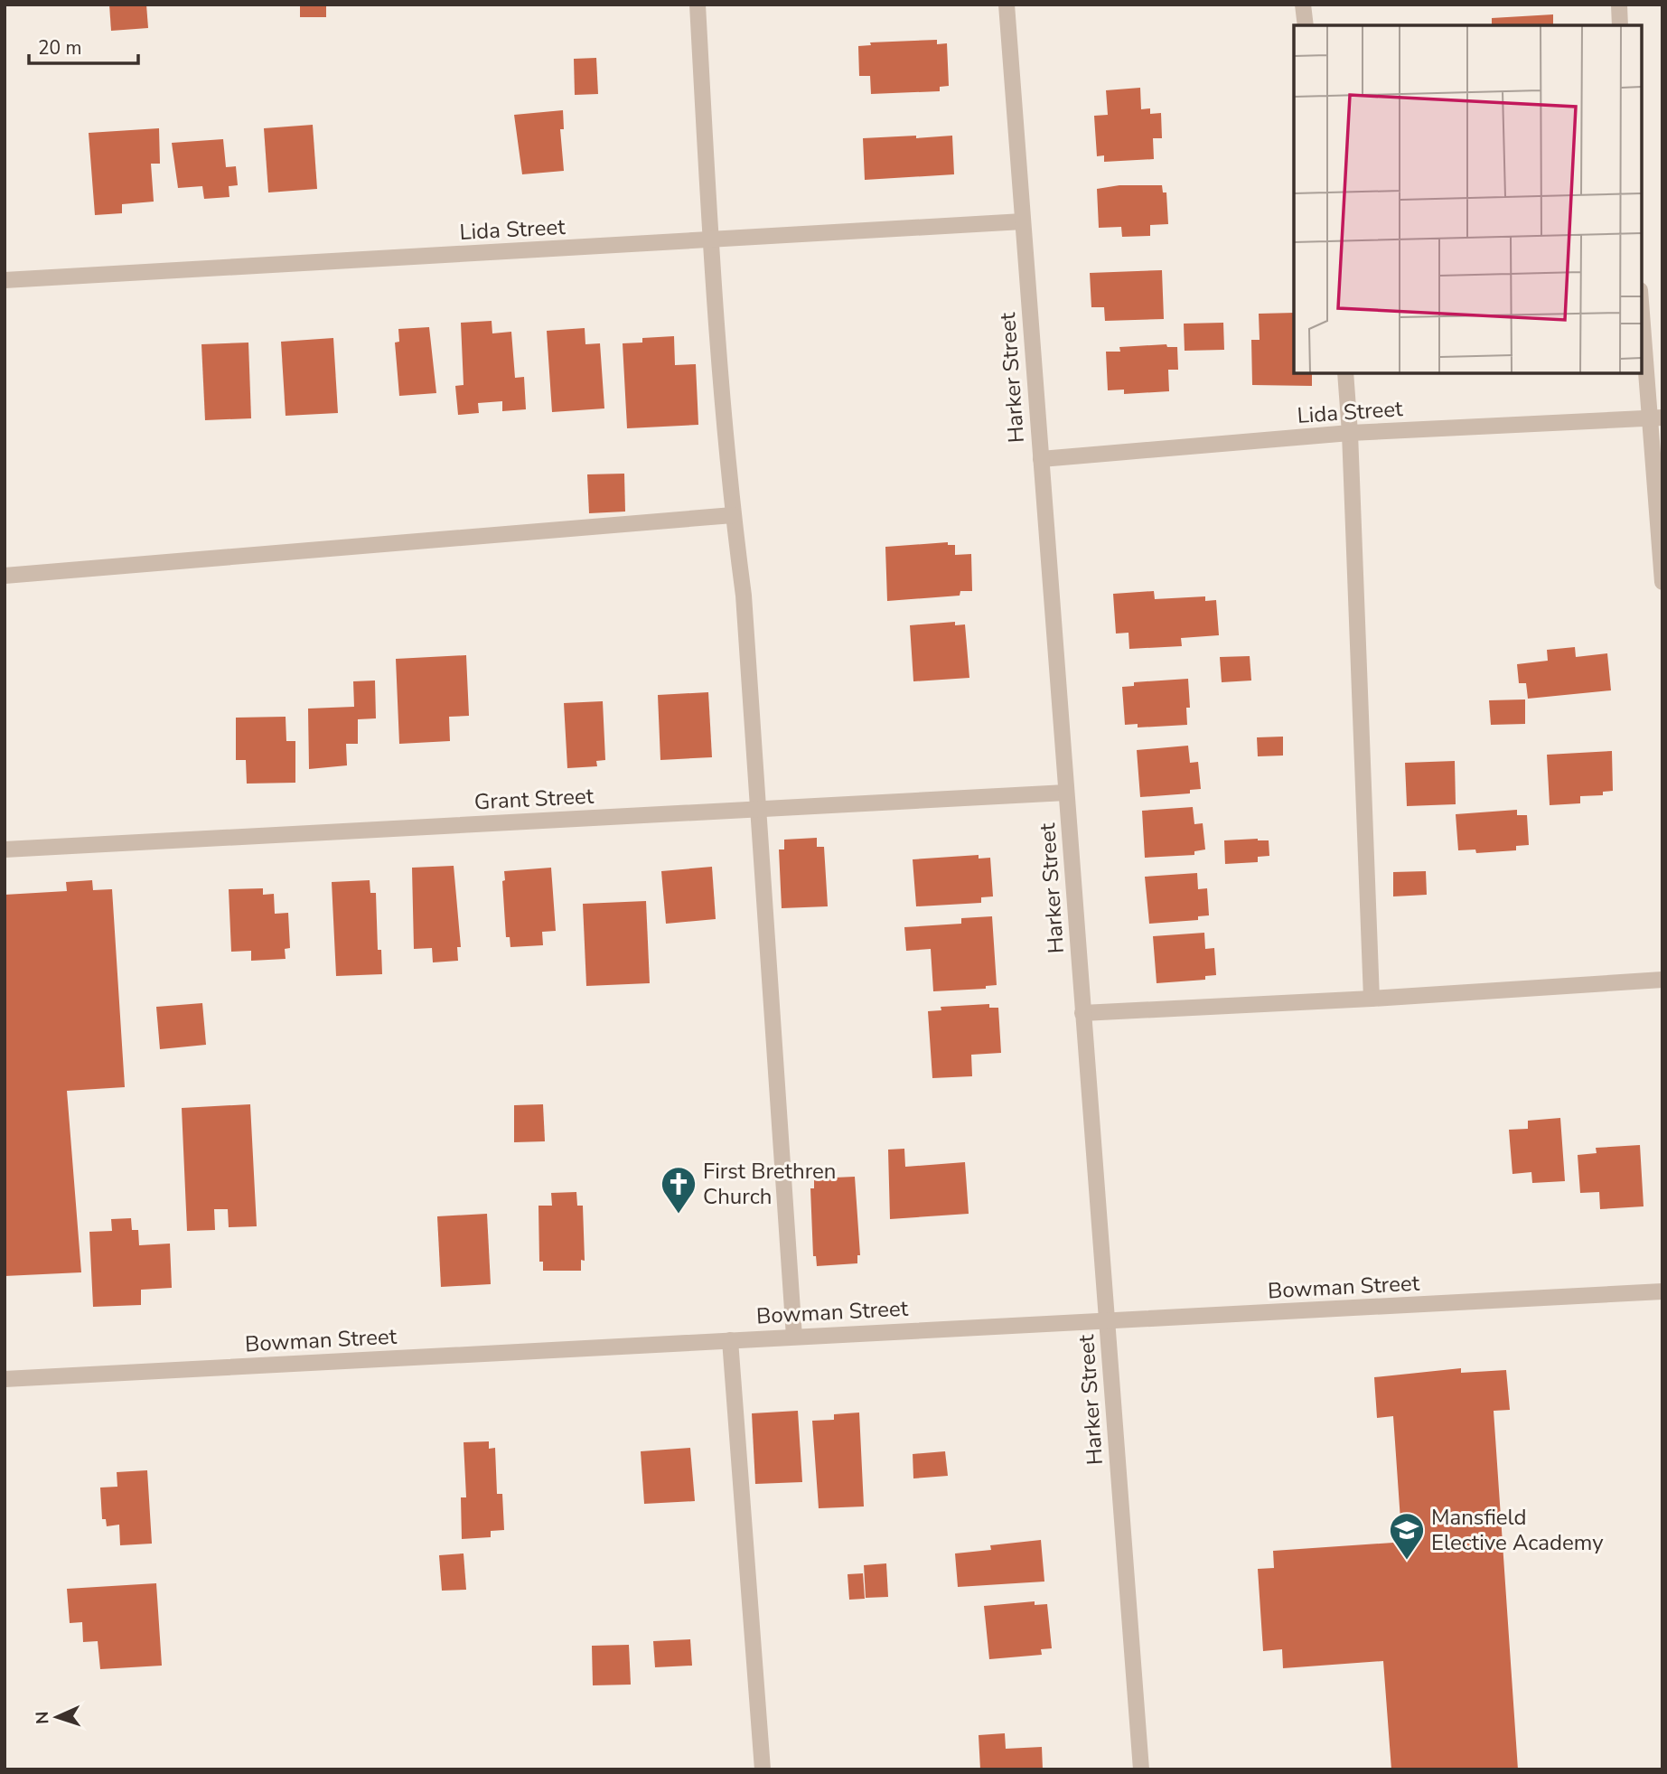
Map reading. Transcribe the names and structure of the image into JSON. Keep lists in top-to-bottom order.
{
  "streets": {
    "street": [
      "Lida Street",
      "Harker Street",
      "Grant Street",
      "Bowman Street"
    ]
  },
  "crossings": [
    ["Lida Street", "Harker Street"],
    ["Harker Street", "Grant Street"],
    ["Harker Street", "Bowman Street"]
  ],
  "places": {
    "church": ["First Brethren Church"],
    "school or university": ["Mansfield Elective Academy"]
  },
  "scale_bar": "20 m",
  "north": "left"
}
